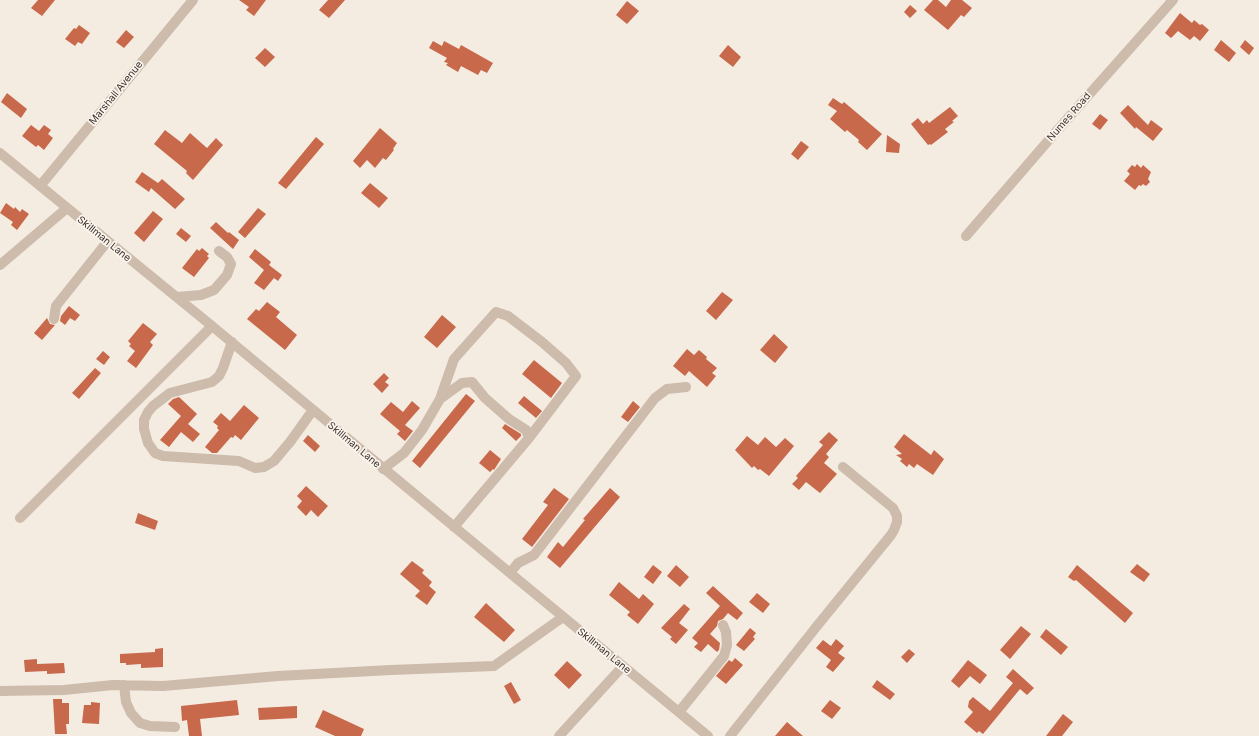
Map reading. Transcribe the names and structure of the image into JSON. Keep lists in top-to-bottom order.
{
  "streets": {
    "street": ["Marshall Avenue", "Numes Road", "Skillman Lane"]
  },
  "crossings": [
    ["Marshall Avenue", "Skillman Lane"]
  ]
}
